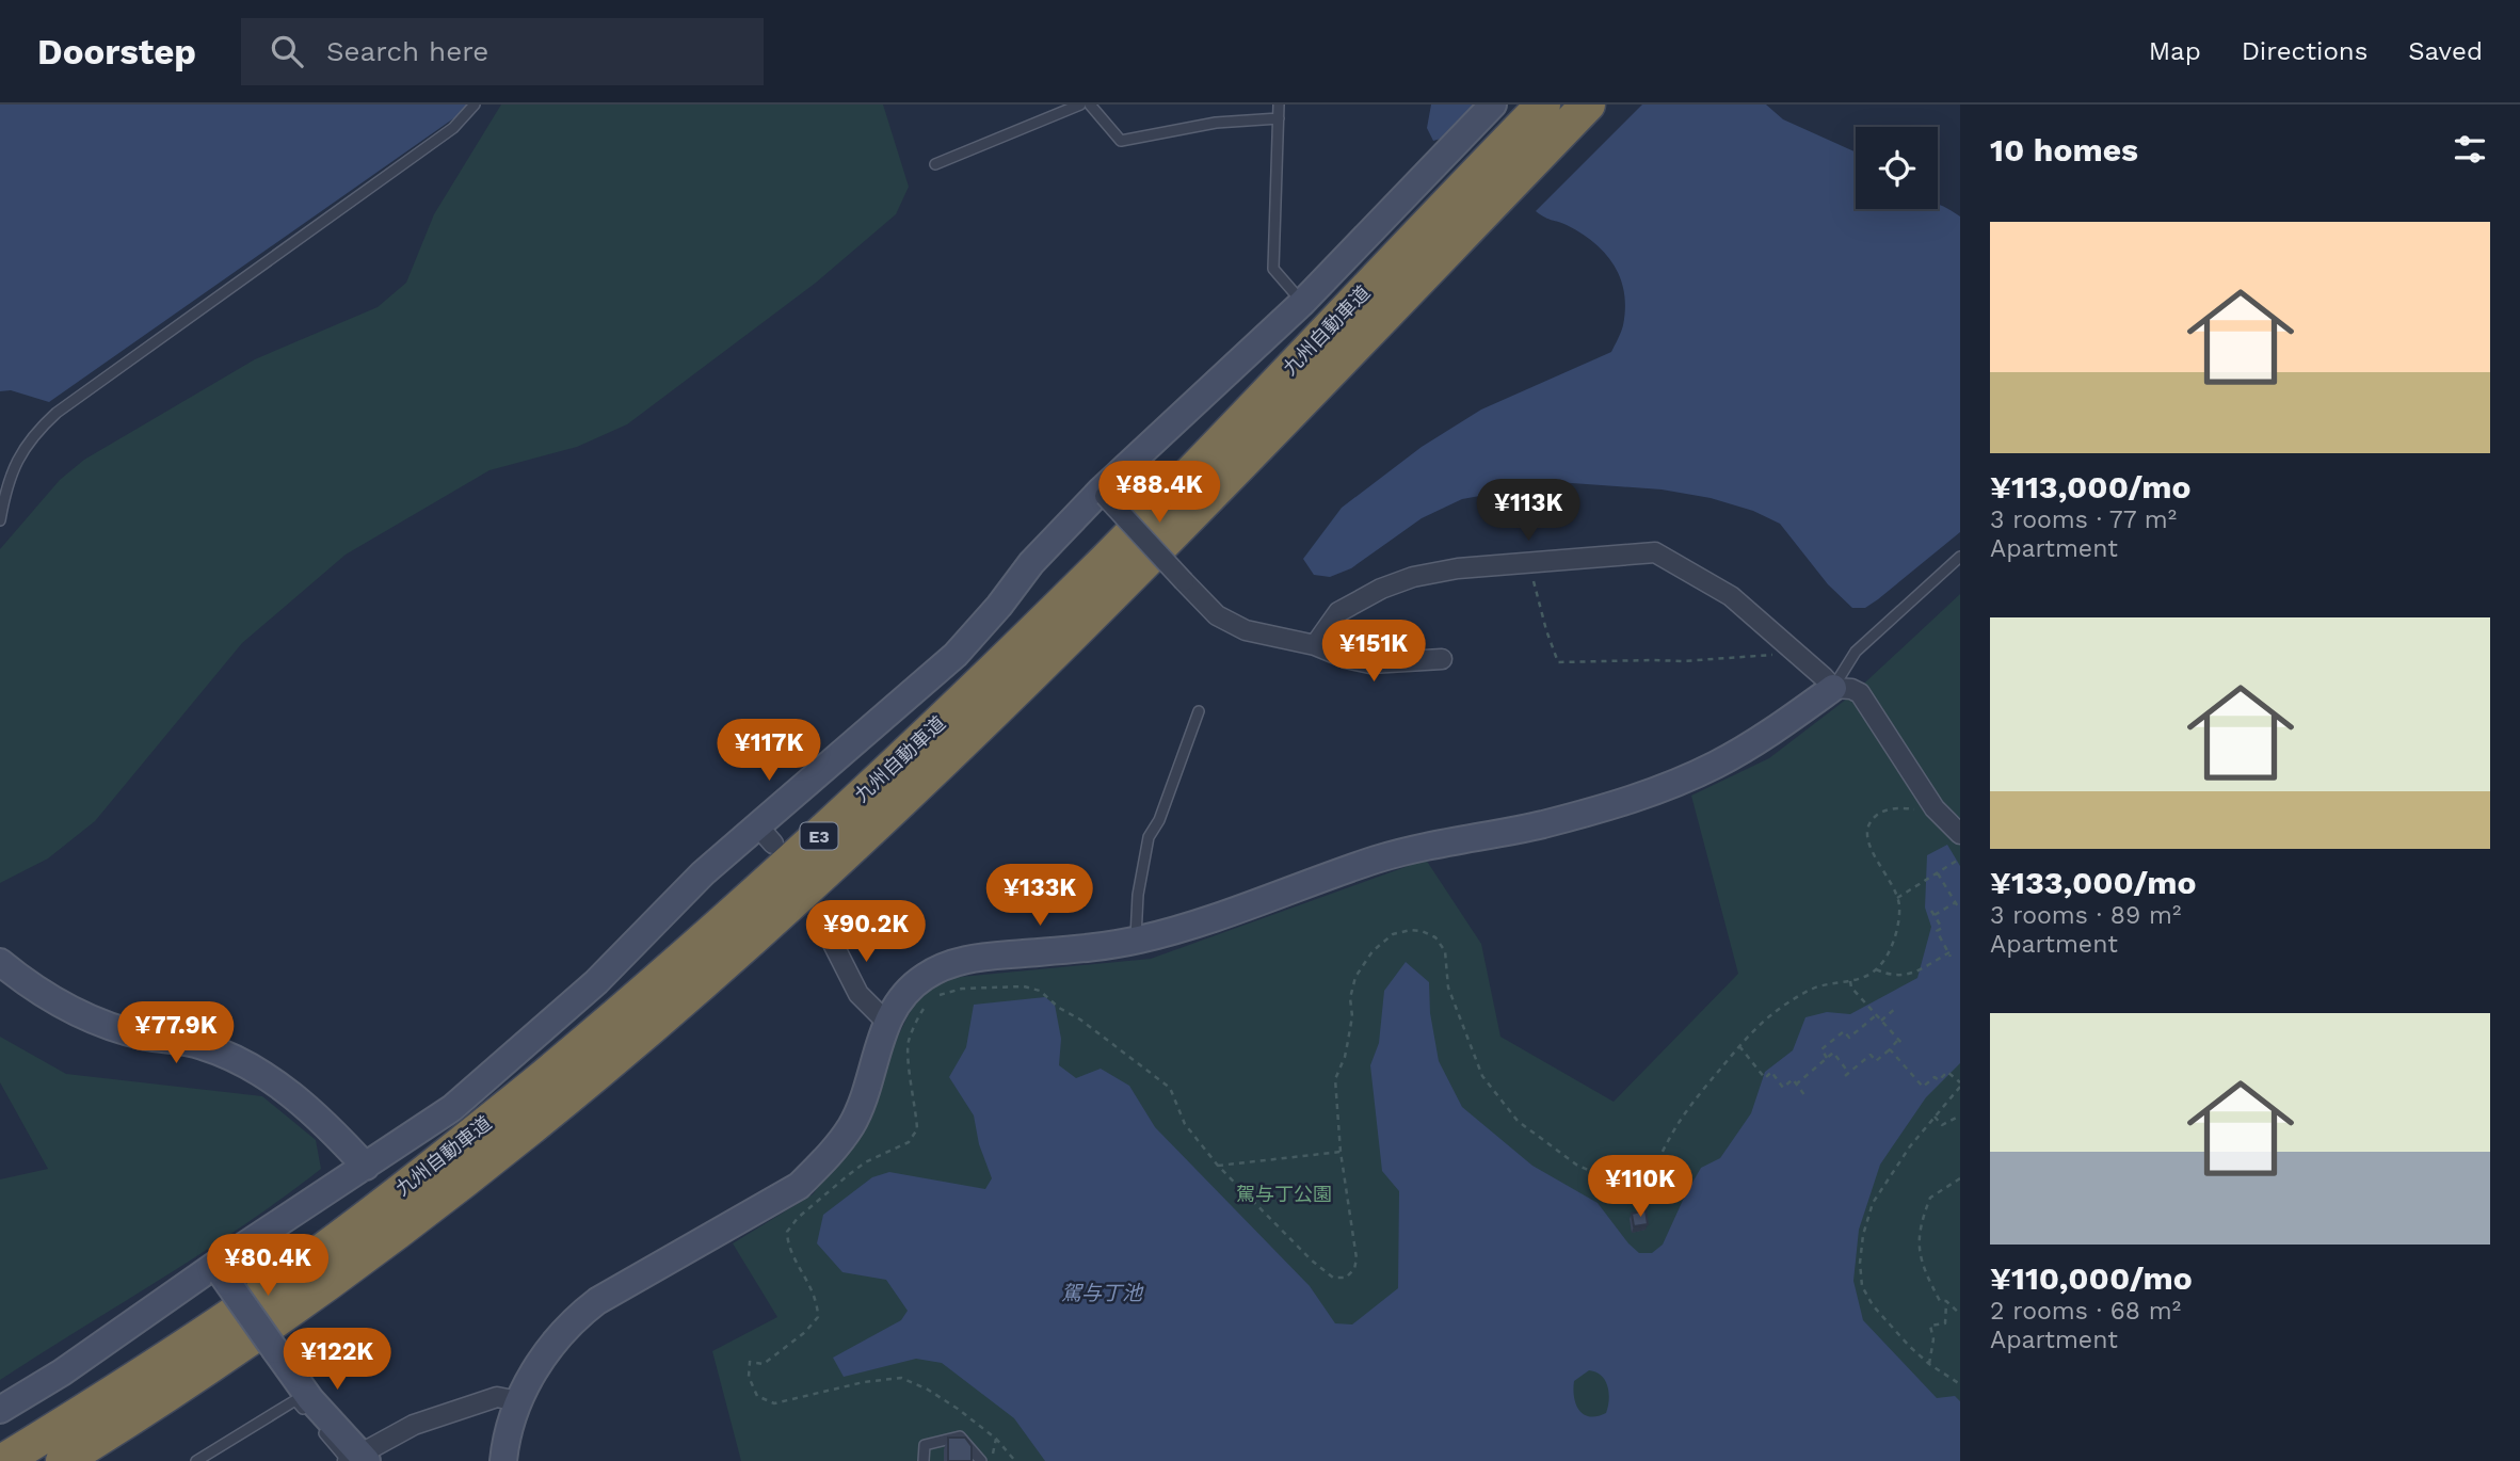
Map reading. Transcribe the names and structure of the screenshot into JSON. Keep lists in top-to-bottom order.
{
  "streets": {
    "highway": ["九州自動車道", "E3"]
  },
  "water": ["駕与丁池"],
  "parks": ["駕与丁公園"],
  "page": {
    "header": "Doorstep",
    "search": "Search here",
    "nav": ["Map", "Directions", "Saved"],
    "heading": "10 homes",
    "list": [
      {
        "name": "¥113,000/mo",
        "note": "3 rooms · 77 m² · Apartment"
      },
      {
        "name": "¥133,000/mo",
        "note": "3 rooms · 89 m² · Apartment"
      },
      {
        "name": "¥110,000/mo",
        "note": "2 rooms · 68 m² · Apartment"
      }
    ],
    "price": [
      "¥88.4K",
      "¥113K",
      "¥151K",
      "¥117K",
      "¥133K",
      "¥90.2K",
      "¥77.9K",
      "¥110K",
      "¥80.4K",
      "¥122K"
    ]
  }
}
